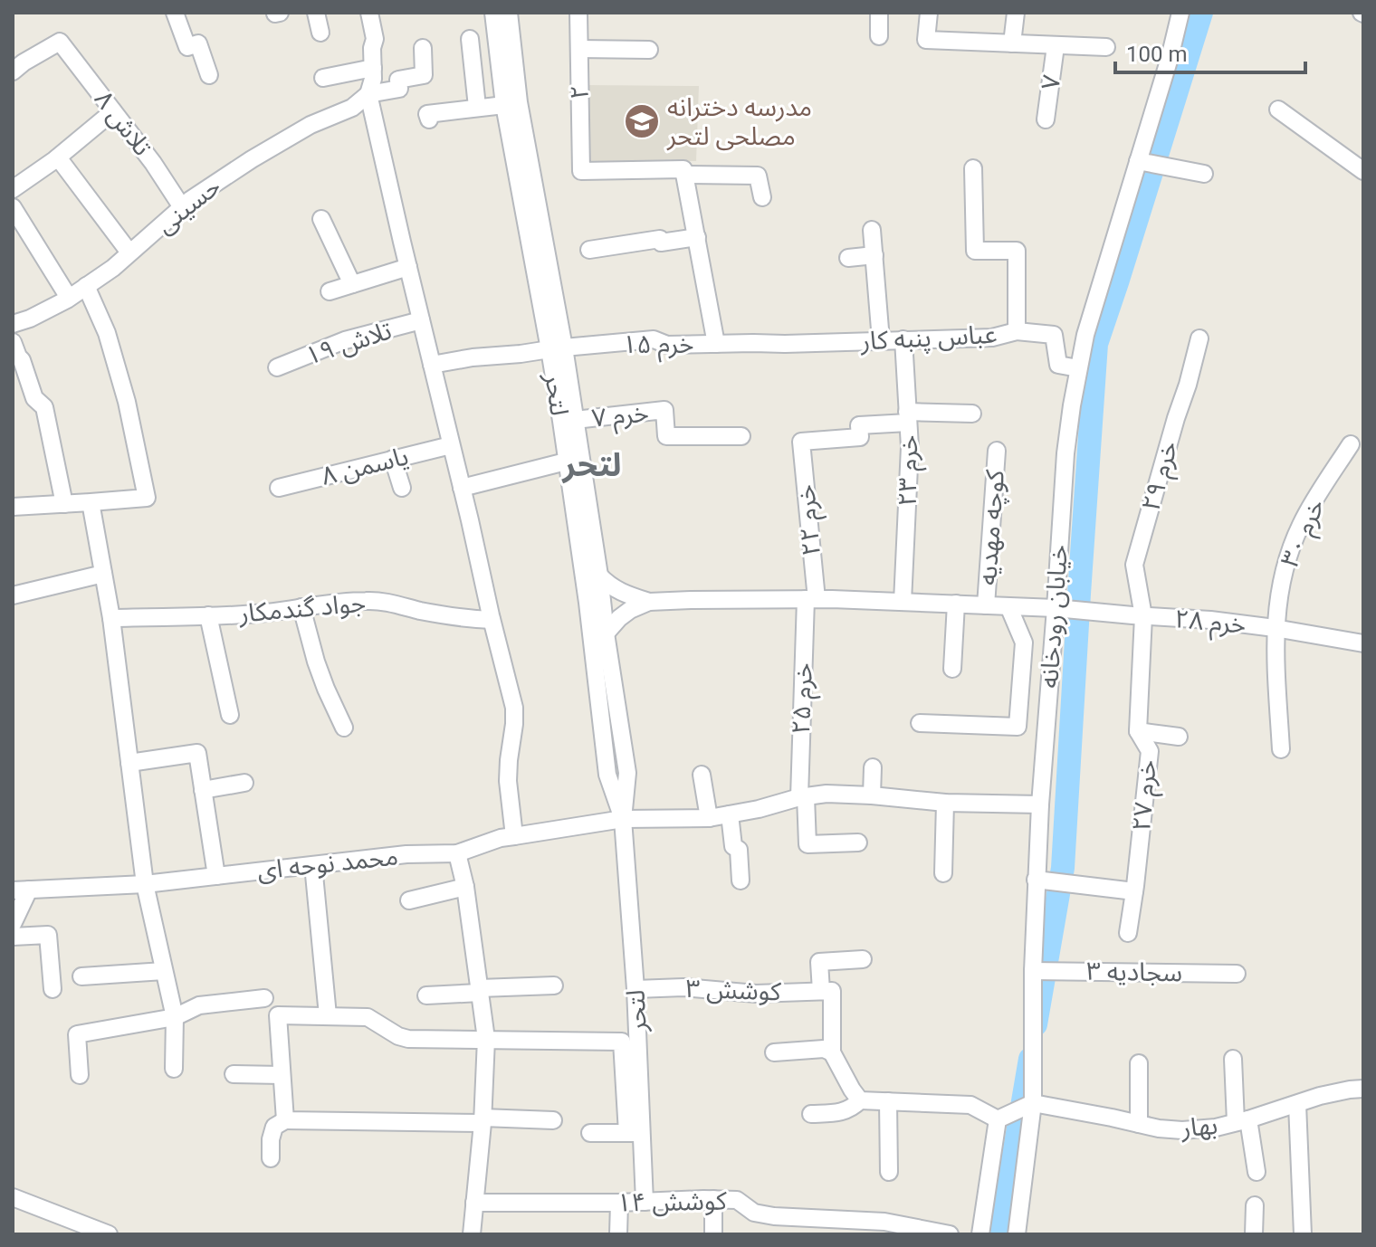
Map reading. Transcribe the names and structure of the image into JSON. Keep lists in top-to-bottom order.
{
  "streets": {
    "street": [
      "۷",
      "۲",
      "تلاش ۸",
      "حسینی",
      "عباس پنبه کار",
      "تلاش ۱۹",
      "خرم ۱۵",
      "لتحر",
      "خرم ۷",
      "یاسمن ۸",
      "خرم ۲۳",
      "خرم ۲۹",
      "خرم ۲۲",
      "کوچه مهدیه",
      "خرم ۳۰",
      "جواد گندمکار",
      "خیابان رودخانه",
      "خرم ۲۸",
      "خرم ۲۵",
      "خرم ۲۷",
      "محمد نوحه ای",
      "سجادیه ۳",
      "کوشش ۳",
      "بهار",
      "کوشش ۱۴"
    ]
  },
  "crossings": [
    ["تلاش ۸", "حسینی"],
    ["عباس پنبه کار", "خرم ۱۵"],
    ["عباس پنبه کار", "خرم ۲۳"],
    ["عباس پنبه کار", "خیابان رودخانه"],
    ["خرم ۱۵", "لتحر"],
    ["لتحر", "خرم ۷"],
    ["لتحر", "محمد نوحه ای"],
    ["لتحر", "کوشش ۳"],
    ["لتحر", "کوشش ۱۴"],
    ["خرم ۲۳", "خرم ۲۲"],
    ["خرم ۲۳", "خرم ۲۸"],
    ["خرم ۲۹", "خرم ۲۸"],
    ["خرم ۲۹", "خرم ۲۷"],
    ["خرم ۲۲", "خرم ۲۸"],
    ["خرم ۲۲", "خرم ۲۵"],
    ["کوچه مهدیه", "خرم ۲۸"],
    ["خرم ۳۰", "خرم ۲۸"],
    ["خیابان رودخانه", "خرم ۲۸"],
    ["خیابان رودخانه", "محمد نوحه ای"],
    ["خیابان رودخانه", "سجادیه ۳"],
    ["خیابان رودخانه", "بهار"],
    ["خرم ۲۸", "خرم ۲۵"],
    ["خرم ۲۸", "خرم ۲۷"],
    ["خرم ۲۵", "محمد نوحه ای"]
  ],
  "districts": ["لتحر"],
  "places": {
    "school or university": ["مدرسه دخترانه مصلحی لتحر"]
  },
  "scale_bar": "100 m"
}
